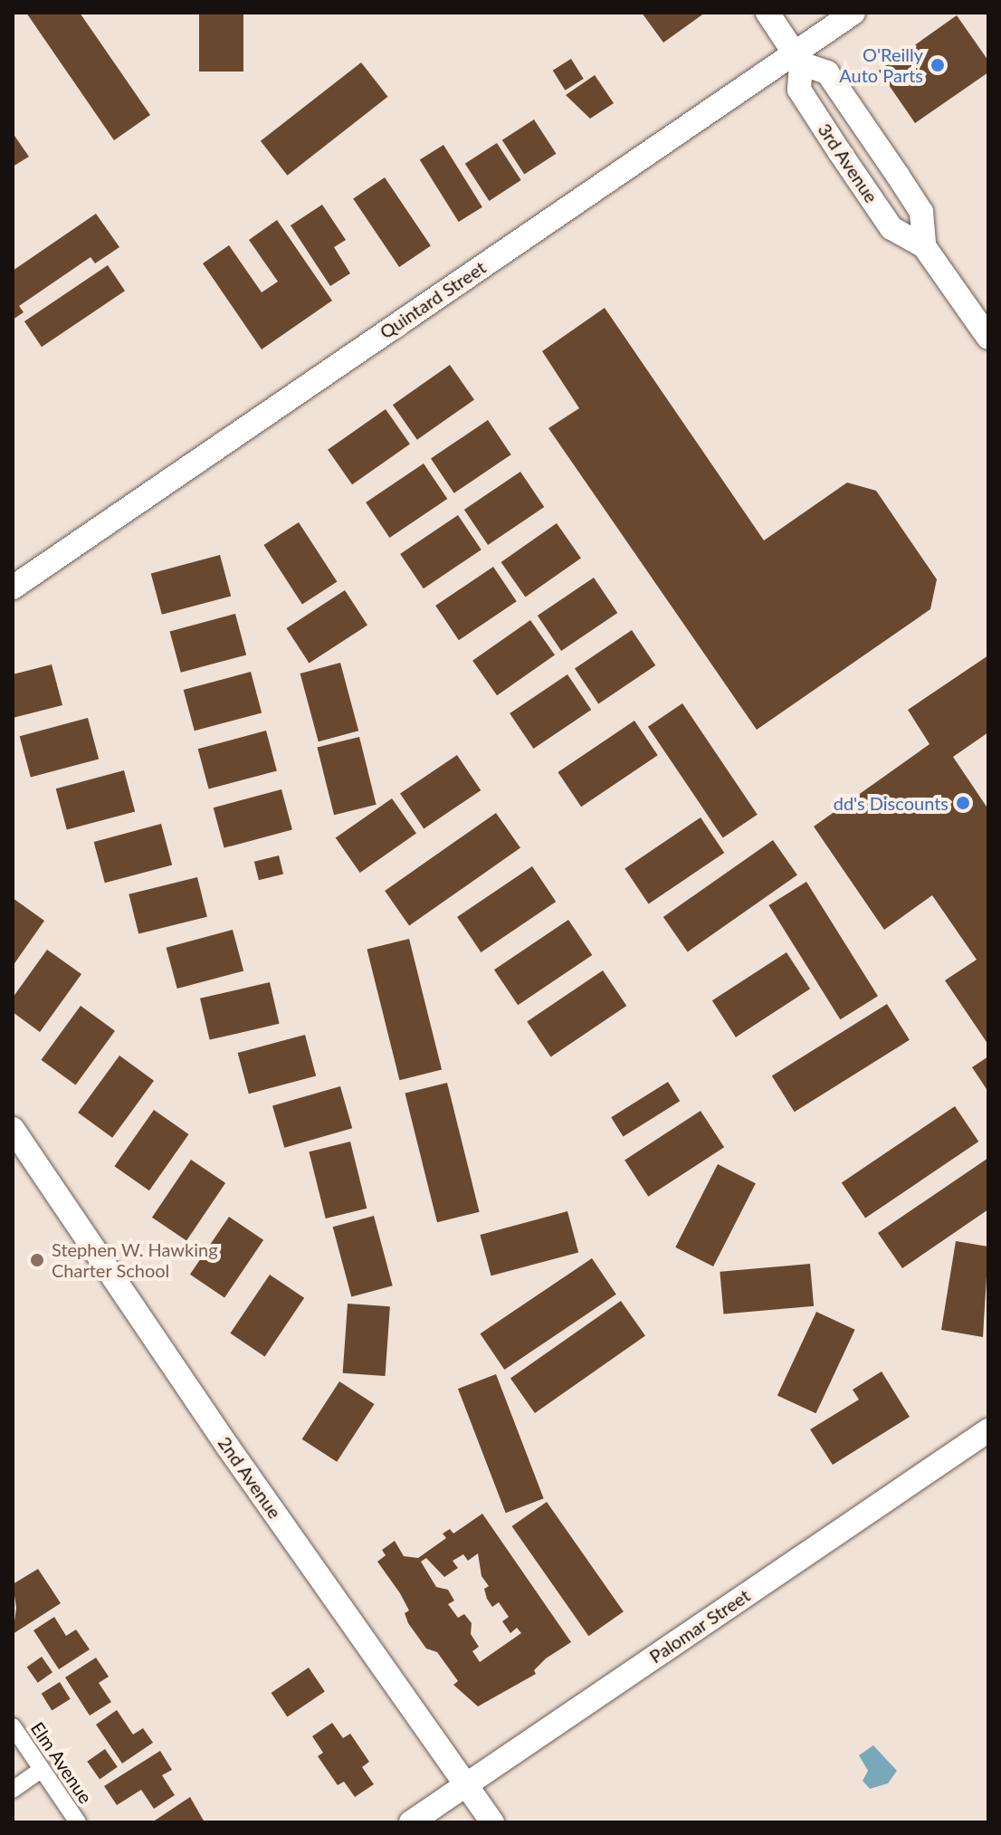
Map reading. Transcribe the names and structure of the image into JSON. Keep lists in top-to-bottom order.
{
  "streets": {
    "street": [
      "3rd Avenue",
      "Quintard Street",
      "2nd Avenue",
      "Palomar Street",
      "Elm Avenue"
    ]
  },
  "crossings": [
    ["3rd Avenue", "Quintard Street"],
    ["2nd Avenue", "Palomar Street"]
  ],
  "places": ["O'Reilly Auto Parts", "dd's Discounts", "Stephen W. Hawking Charter School"]
}
